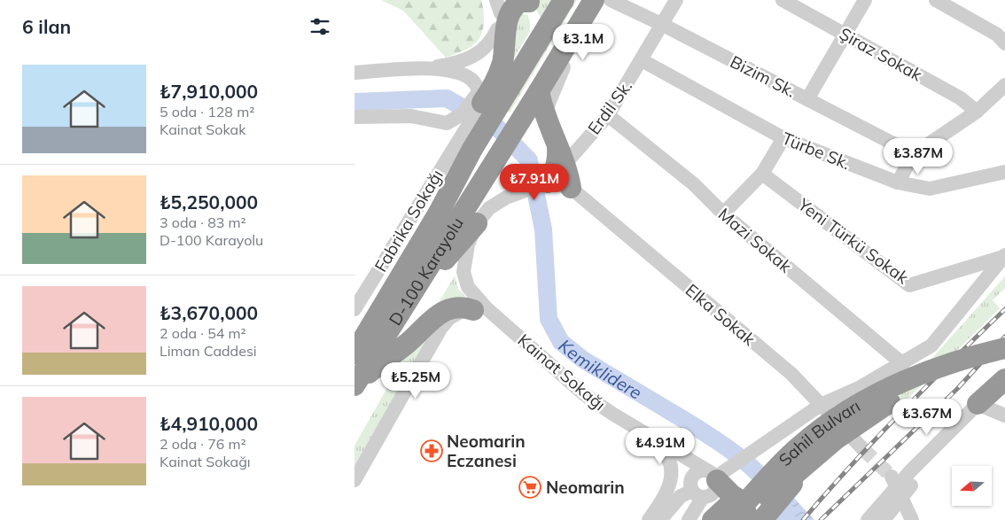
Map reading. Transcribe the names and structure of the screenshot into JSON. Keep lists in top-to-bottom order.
{
  "streets": {
    "highway": ["D-100 Karayolu", "Sahil Bulvarı"],
    "street": [
      "Şiraz Sokak",
      "Bizim Sk.",
      "Erdil Sk.",
      "Türbe Sk.",
      "Fabrika Sokağı",
      "Mazi Sokak",
      "Yeni Türkü Sokak",
      "Elka Sokak",
      "Kainat Sokağı"
    ]
  },
  "crossings": [
    ["Bizim Sk.", "Erdil Sk."],
    ["Erdil Sk.", "Türbe Sk."],
    ["Erdil Sk.", "Mazi Sokak"],
    ["Fabrika Sokağı", "D-100 Karayolu"]
  ],
  "water": ["Kemiklidere"],
  "places": {
    "pharmacy": ["Neomarin Eczanesi"],
    "supermarket": ["Neomarin"]
  },
  "north": "left",
  "page": {
    "heading": "6 ilan",
    "price": [
      "₺3.1M",
      "₺3.87M",
      "₺7.91M",
      "₺5.25M",
      "₺3.67M",
      "₺4.91M"
    ],
    "list": [
      {
        "name": "₺7,910,000",
        "note": "5 oda · 128 m² · Kainat Sokak"
      },
      {
        "name": "₺5,250,000",
        "note": "3 oda · 83 m² · D-100 Karayolu"
      },
      {
        "name": "₺3,670,000",
        "note": "2 oda · 54 m² · Liman Caddesi"
      },
      {
        "name": "₺4,910,000",
        "note": "2 oda · 76 m² · Kainat Sokağı"
      }
    ]
  }
}
